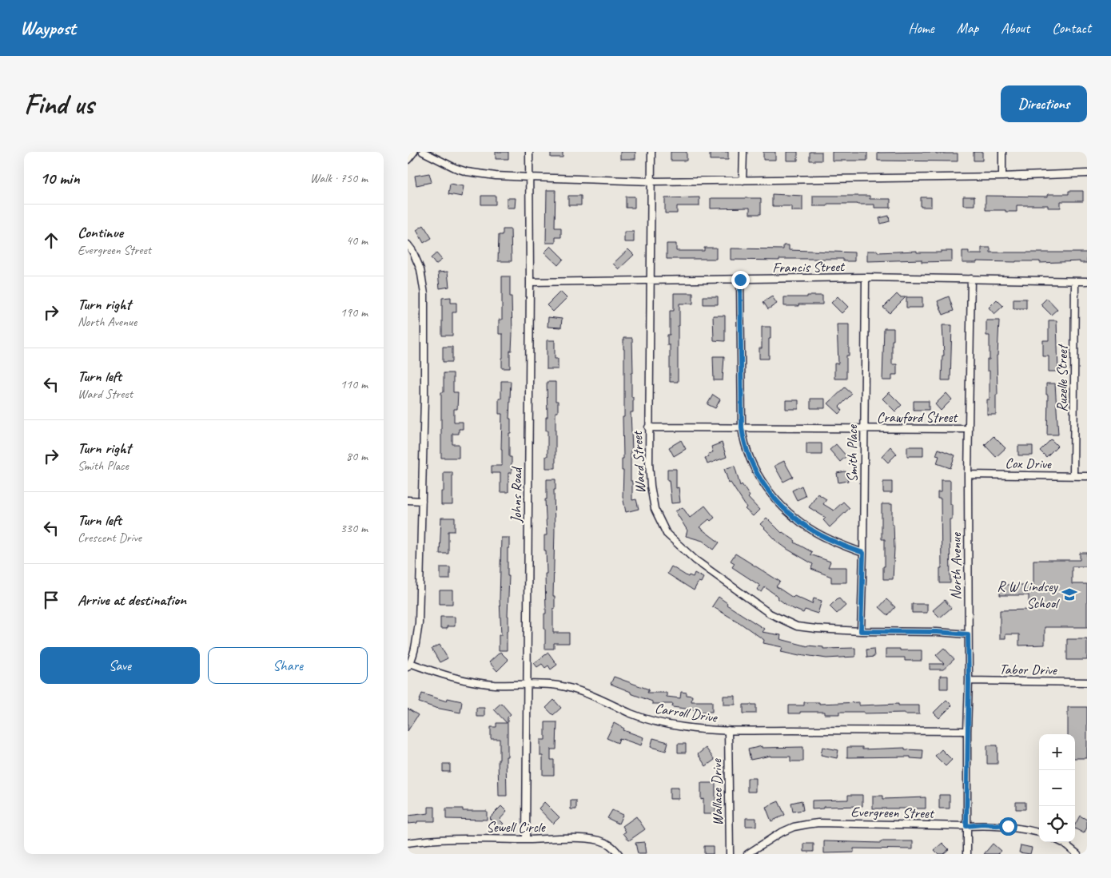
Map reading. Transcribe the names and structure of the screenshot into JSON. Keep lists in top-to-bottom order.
{
  "streets": {
    "street": [
      "Francis Street",
      "Ruzelle Street",
      "Crawford Street",
      "Smith Place",
      "Ward Street",
      "Cox Drive",
      "Johns Road",
      "North Avenue",
      "Tabor Drive",
      "Carroll Drive",
      "Wallace Drive",
      "Evergreen Street",
      "Sewell Circle"
    ]
  },
  "crossings": [
    ["Francis Street", "Ruzelle Street"],
    ["Francis Street", "Smith Place"],
    ["Francis Street", "Ward Street"],
    ["Francis Street", "Johns Road"],
    ["Francis Street", "North Avenue"],
    ["Ruzelle Street", "Cox Drive"],
    ["Crawford Street", "Smith Place"],
    ["Crawford Street", "Ward Street"],
    ["Crawford Street", "North Avenue"],
    ["Smith Place", "Ward Street"],
    ["Ward Street", "North Avenue"],
    ["Cox Drive", "North Avenue"],
    ["Johns Road", "Carroll Drive"],
    ["Johns Road", "Sewell Circle"],
    ["North Avenue", "Tabor Drive"],
    ["North Avenue", "Carroll Drive"],
    ["North Avenue", "Evergreen Street"],
    ["Carroll Drive", "Wallace Drive"]
  ],
  "places": {
    "school or university": ["R W Lindsey School"]
  },
  "page": {
    "header": "Waypost",
    "nav": [
      "Home",
      "Map",
      "About",
      "Contact"
    ],
    "buttons": [
      "Directions",
      ["Save", "Share"]
    ],
    "title": "Find us",
    "heading": ["10 min", "Walk · 750 m"],
    "list": [
      ["Continue", "Evergreen Street", "40 m"],
      ["Turn right", "North Avenue", "190 m"],
      ["Turn left", "Ward Street", "110 m"],
      ["Turn right", "Smith Place", "80 m"],
      ["Turn left", "Crescent Drive", "330 m"],
      "Arrive at destination"
    ],
    "map_buttons": ["+", "−"]
  }
}
